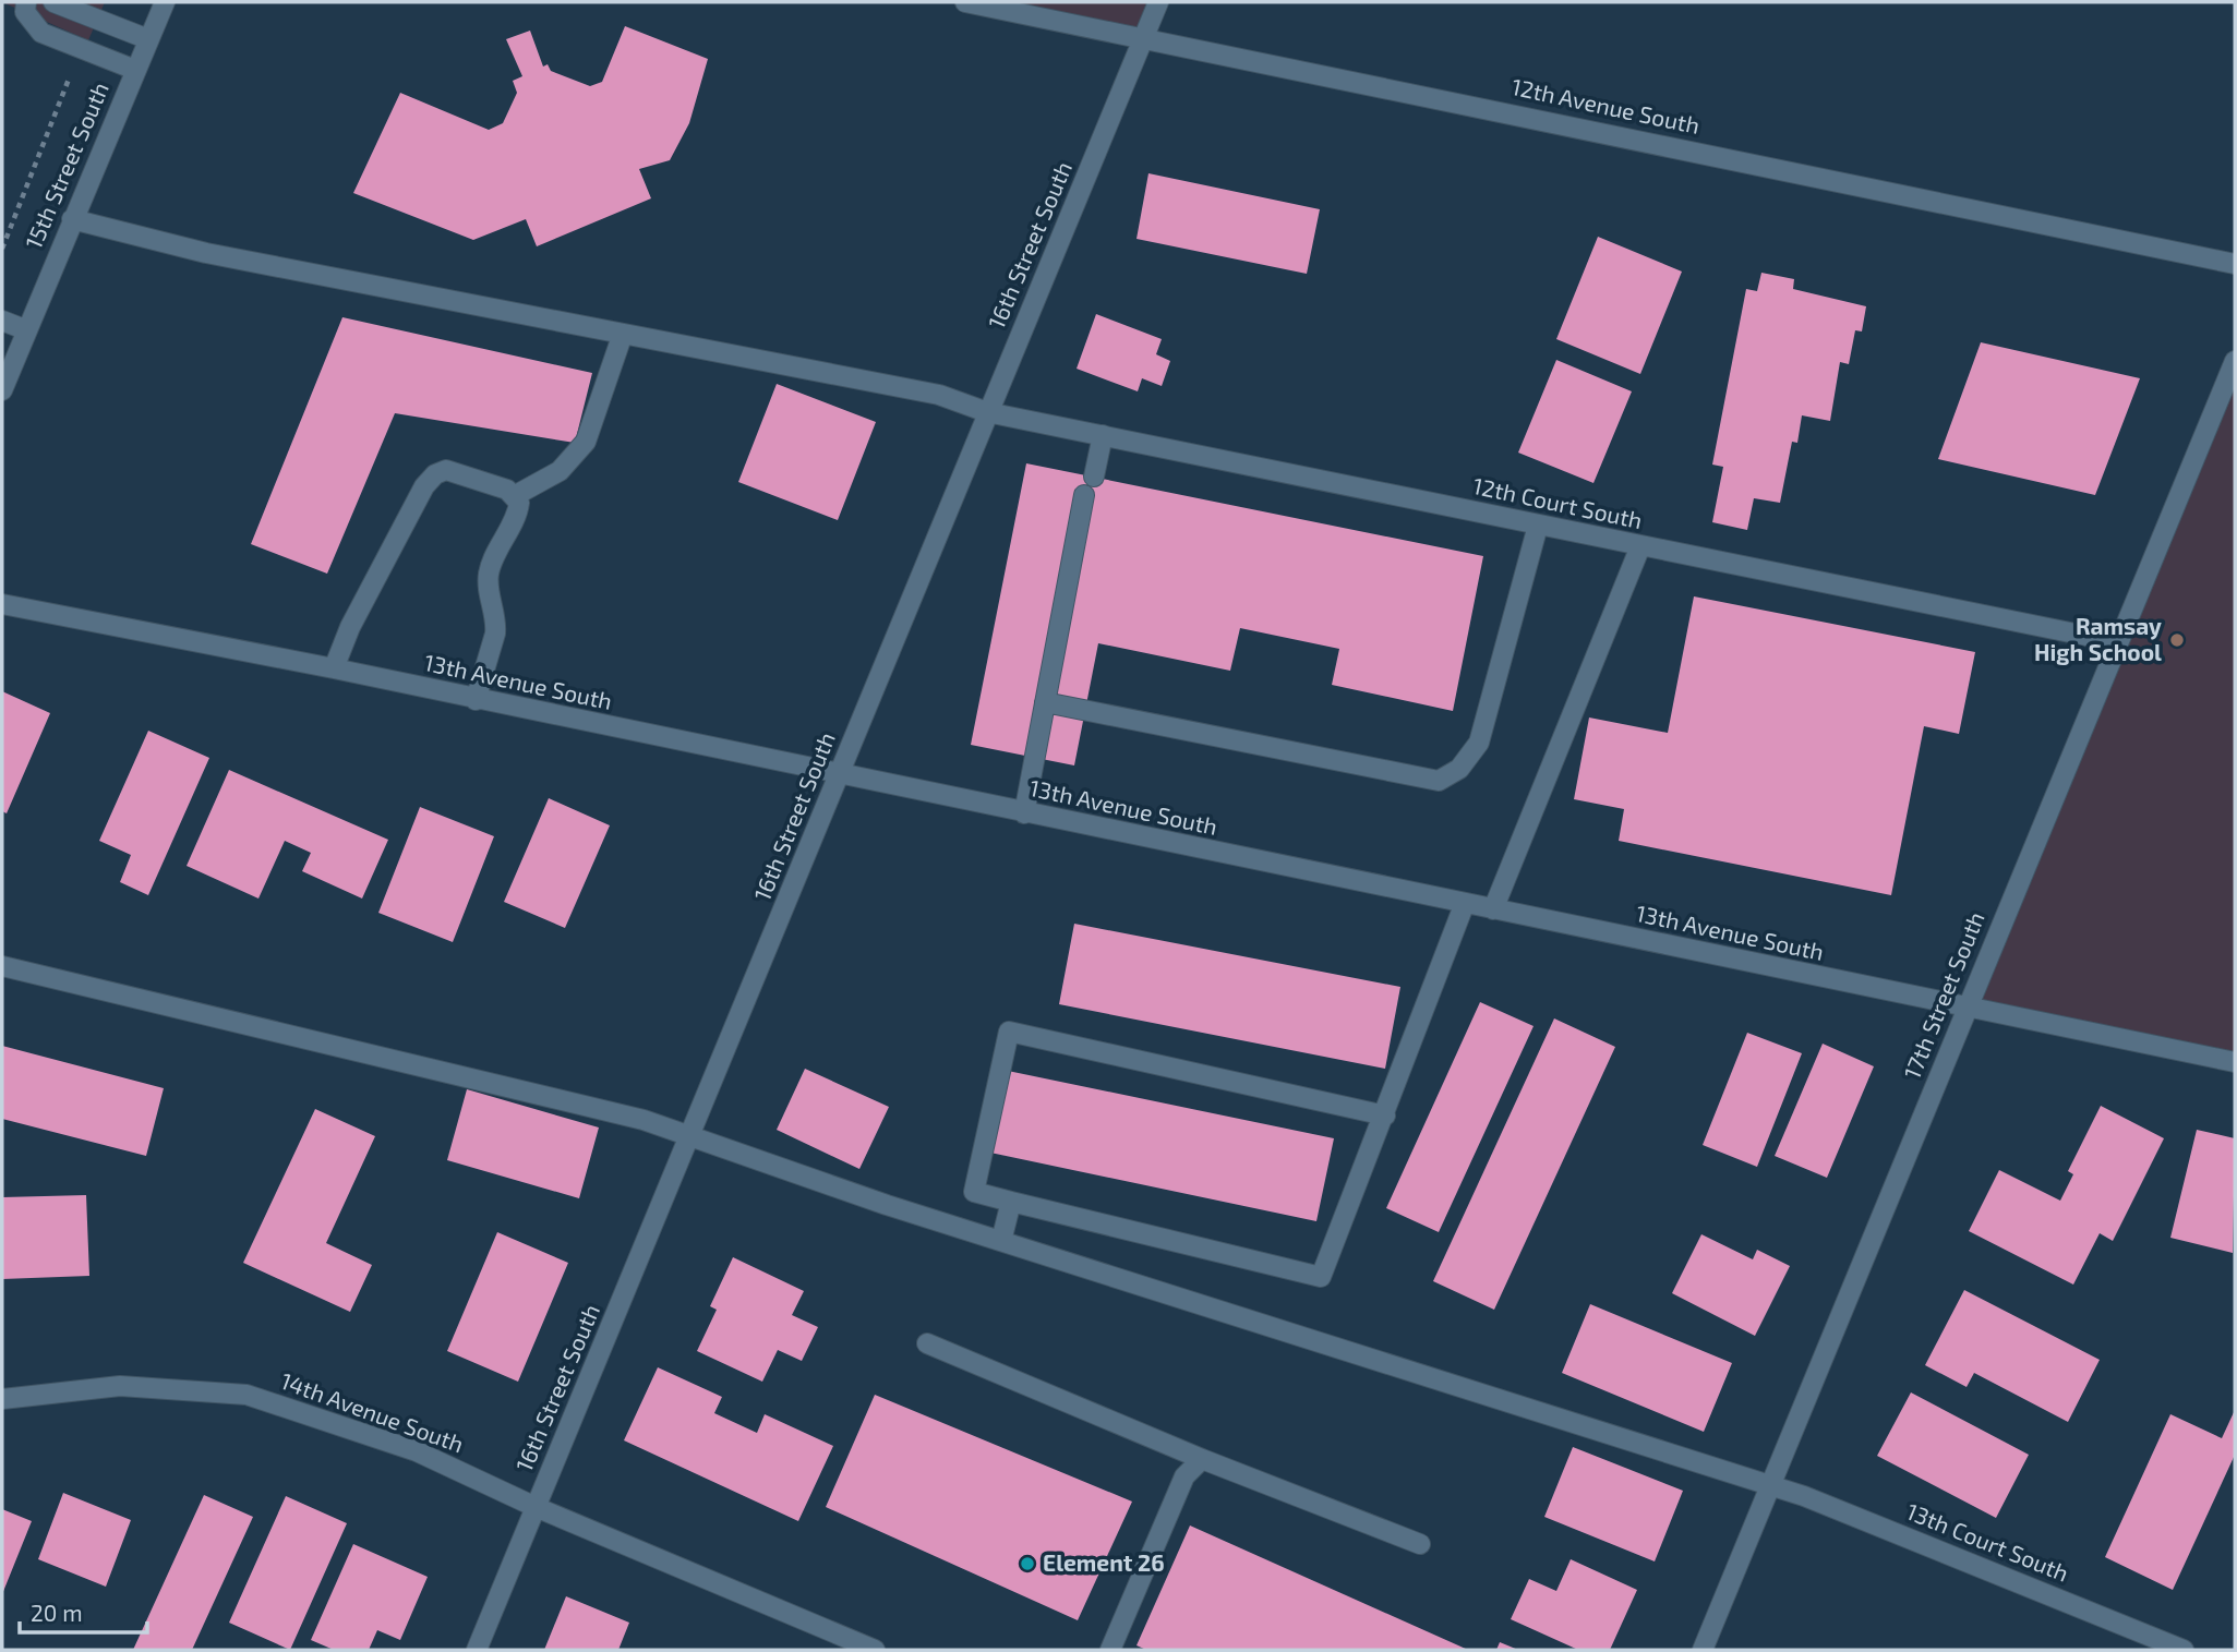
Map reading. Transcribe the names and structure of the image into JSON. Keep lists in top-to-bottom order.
{
  "streets": {
    "street": [
      "12th Avenue South",
      "15th Street South",
      "16th Street South",
      "12th Court South",
      "13th Avenue South",
      "17th Street South",
      "14th Avenue South",
      "13th Court South"
    ]
  },
  "crossings": [
    ["12th Avenue South", "16th Street South"],
    ["15th Street South", "12th Court South"],
    ["16th Street South", "12th Court South"],
    ["16th Street South", "13th Avenue South"],
    ["16th Street South", "14th Avenue South"],
    ["16th Street South", "13th Court South"],
    ["12th Court South", "17th Street South"],
    ["13th Avenue South", "17th Street South"],
    ["17th Street South", "13th Court South"]
  ],
  "places": ["Ramsay High School", "Element 26"],
  "scale_bar": "20 m"
}
